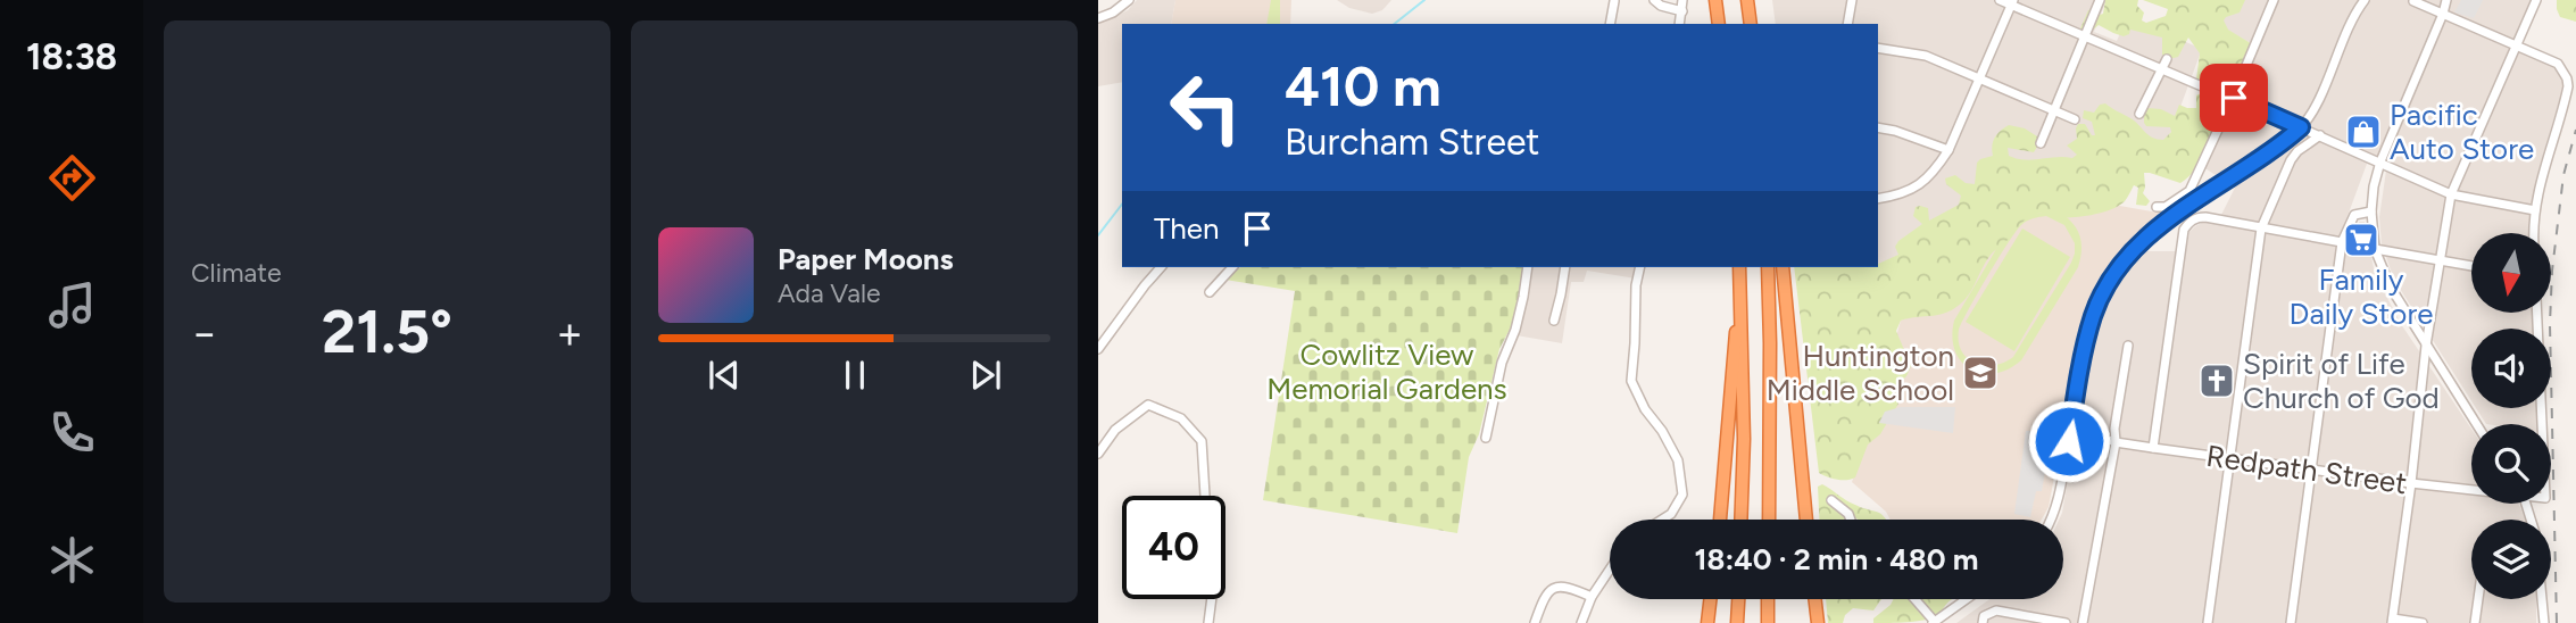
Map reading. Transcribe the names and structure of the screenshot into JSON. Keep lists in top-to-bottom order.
{
  "streets": {
    "street": ["Redpath Street"]
  },
  "parks": ["Cowlitz View Memorial Gardens"],
  "places": {
    "shop": ["Pacific Auto Store"],
    "supermarket": ["Family Daily Store"],
    "school or university": ["Huntington Middle School"],
    "church": ["Spirit of Life Church of God"]
  },
  "north": "bottom",
  "page": {
    "tabs": "18:38",
    "tile": "Climate",
    "turn": ["410 m", "Burcham Street"],
    "then": "Then",
    "song": ["Paper Moons", "Ada Vale"],
    "heat": ["−", "21.5°", "+"],
    "limit": "40",
    "trip": "18:40 · 2 min · 480 m"
  }
}
